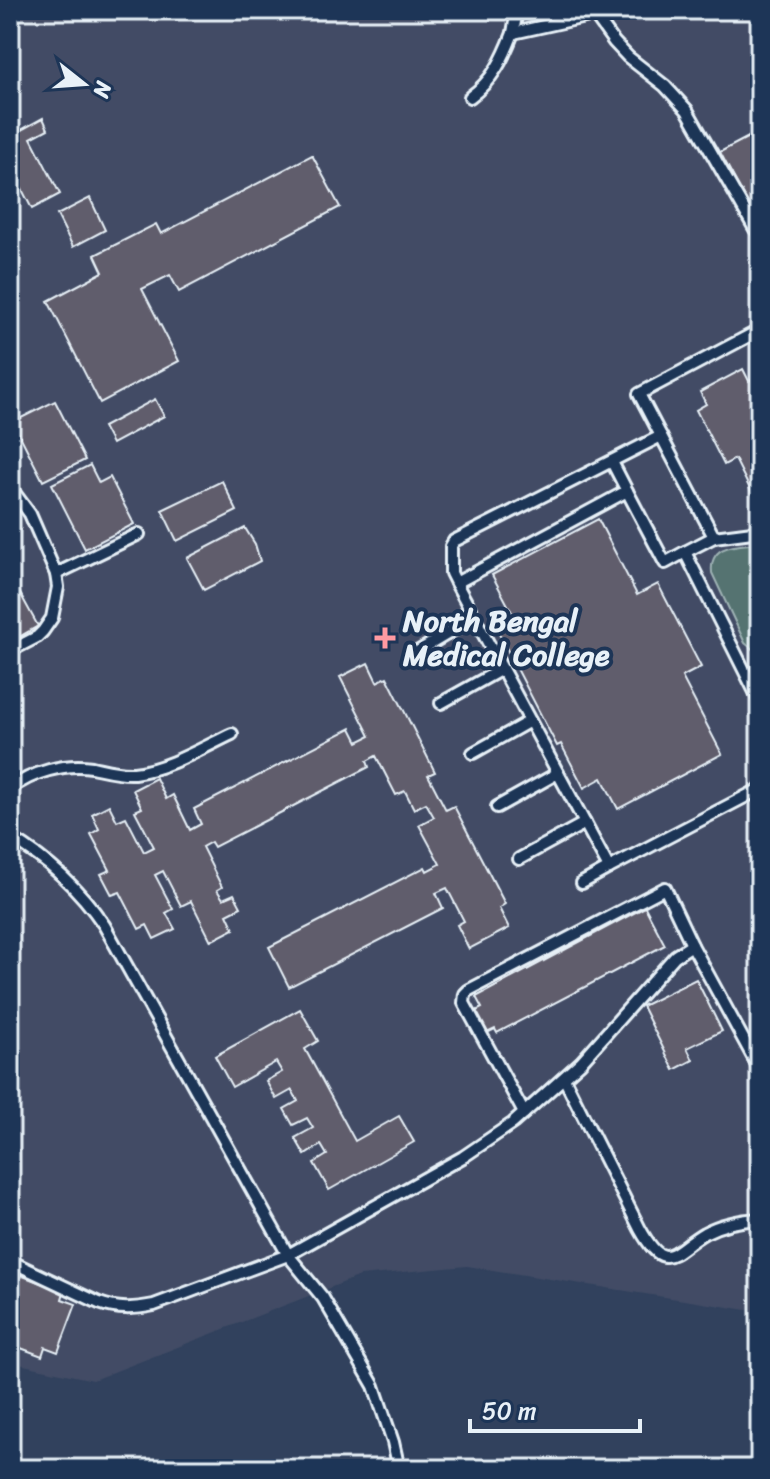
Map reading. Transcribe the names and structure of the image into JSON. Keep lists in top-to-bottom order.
{
  "places": {
    "health": ["North Bengal Medical College"]
  },
  "scale_bar": "50 m",
  "north": "right"
}
